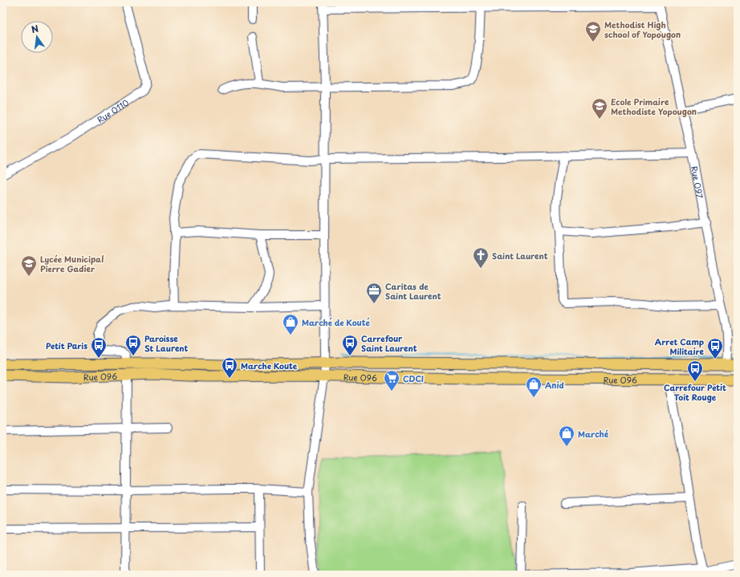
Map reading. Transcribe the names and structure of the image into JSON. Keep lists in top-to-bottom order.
{
  "streets": {
    "main road": ["Rue O96"],
    "street": ["Rue O110", "Rue O97"]
  },
  "crossings": [
    ["Rue O97", "Rue O96"]
  ],
  "places": {
    "school or university": ["Methodist High school of Yopougon", "Ecole Primaire Methodiste Yopougon", "Lycée Municipal Pierre Gadier"],
    "church": ["Saint Laurent"],
    "office": ["Caritas de Saint Laurent"],
    "shop": ["Marché de Kouté", "Anid", "Marché"],
    "bus stop": [
      "Paroisse St Laurent",
      "Carrefour Saint Laurent",
      "Petit Paris",
      "Arret Camp Militaire",
      "Marche Koute",
      "Carrefour Petit Toit Rouge"
    ],
    "supermarket": ["CDCI"]
  },
  "north": "top"
}
